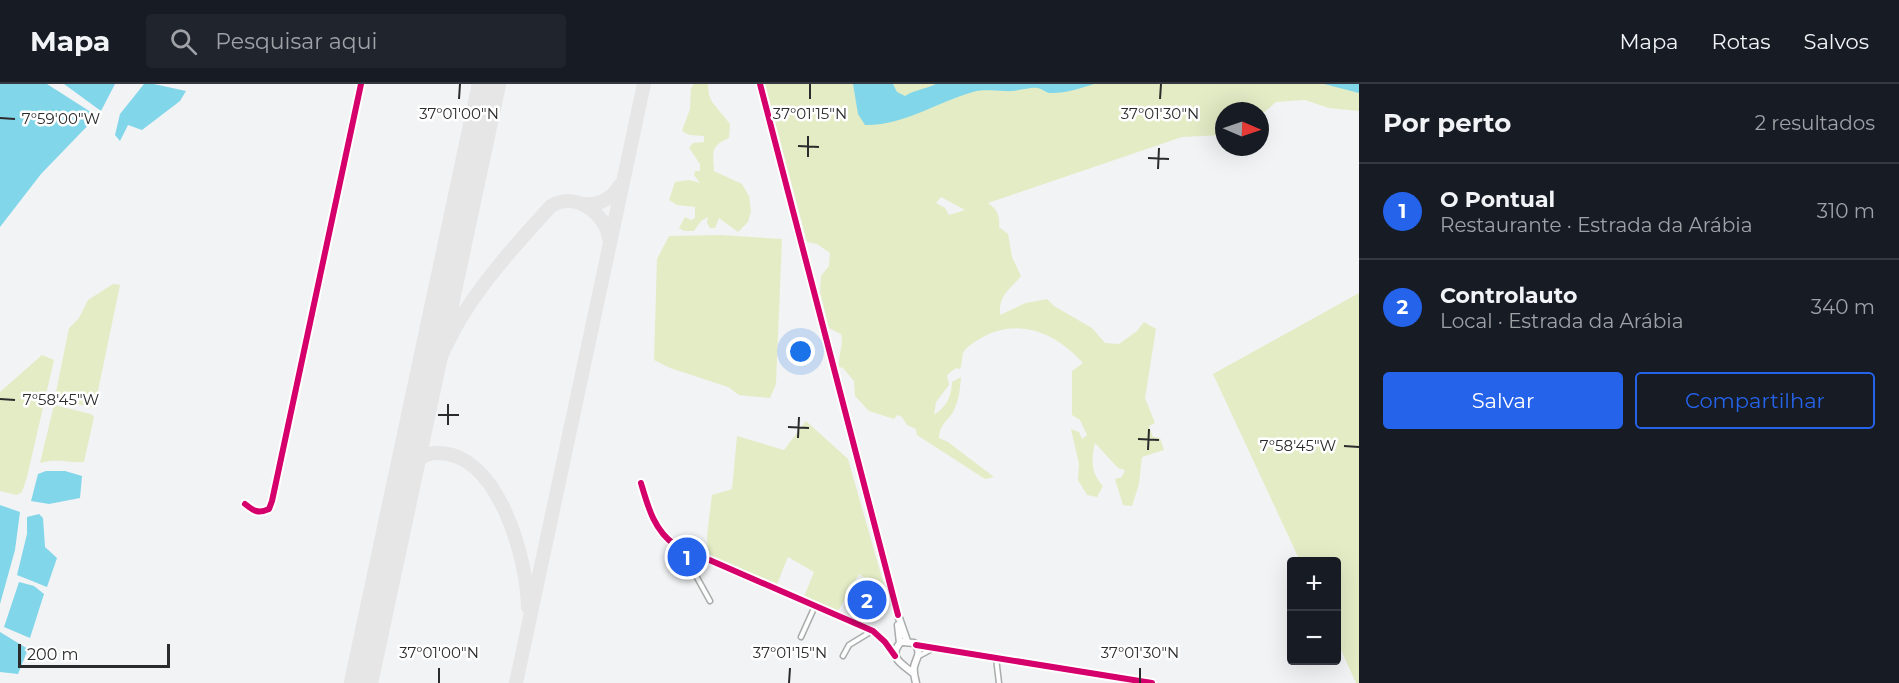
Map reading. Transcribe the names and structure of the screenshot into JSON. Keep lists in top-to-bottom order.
{
  "scale_bar": "200 m",
  "north": "right",
  "page": {
    "header": "Mapa",
    "search": "Pesquisar aqui",
    "nav": ["Mapa", "Rotas", "Salvos"],
    "heading": ["Por perto", "2 resultados"],
    "list": [
      {
        "mark": "1",
        "name": "O Pontual",
        "note": "Restaurante · Estrada da Arábia",
        "value": "310 m"
      },
      {
        "mark": "2",
        "name": "Controlauto",
        "note": "Local · Estrada da Arábia",
        "value": "340 m"
      }
    ],
    "buttons": ["Salvar", "Compartilhar"],
    "pins": ["1", "2"],
    "map_buttons": ["+", "−"],
    "scale": "200 m"
  },
  "coordinates": [
    "37°01'00\"N",
    "37°01'15\"N",
    "37°01'30\"N",
    "7°59'00\"W",
    "7°58'45\"W"
  ]
}
